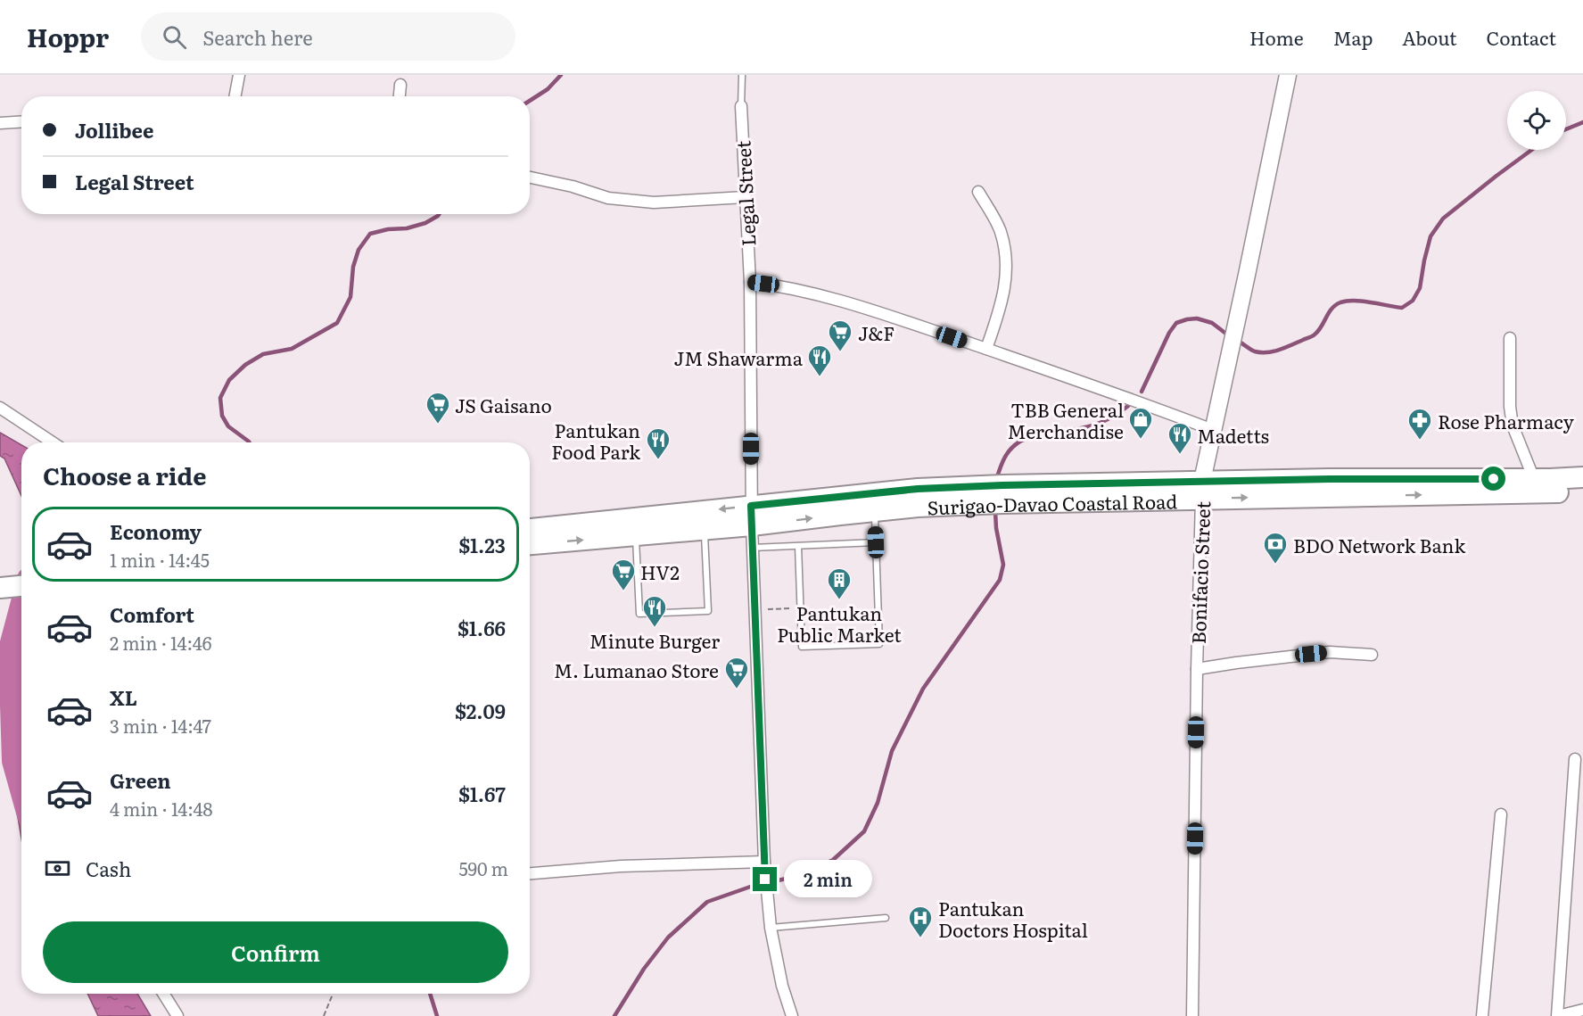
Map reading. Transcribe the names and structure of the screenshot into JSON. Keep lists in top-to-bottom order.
{
  "streets": {
    "highway": ["Surigao-Davao Coastal Road"],
    "street": ["Legal Street", "Bonifacio Street"]
  },
  "crossings": [
    ["Legal Street", "Surigao-Davao Coastal Road"],
    ["Surigao-Davao Coastal Road", "Bonifacio Street"]
  ],
  "places": {
    "supermarket": [
      "J&F",
      "JS Gaisano",
      "HV2",
      "M. Lumanao Store"
    ],
    "restaurant": [
      "JM Shawarma",
      "Madetts",
      "Pantukan Food Park",
      "Minute Burger"
    ],
    "shop": ["TBB General Merchandise"],
    "pharmacy": ["Rose Pharmacy"],
    "bank": ["BDO Network Bank"],
    "building": ["Pantukan Public Market"],
    "hospital": ["Pantukan Doctors Hospital"]
  },
  "page": {
    "header": "Hoppr",
    "search": "Search here",
    "nav": [
      "Home",
      "Map",
      "About",
      "Contact"
    ],
    "banner": ["Jollibee", "Legal Street"],
    "heading": "Choose a ride",
    "list": [
      {
        "name": "Economy",
        "note": "1 min · 14:45",
        "value": "$1.23"
      },
      {
        "name": "Comfort",
        "note": "2 min · 14:46",
        "value": "$1.66"
      },
      {
        "name": "XL",
        "note": "3 min · 14:47",
        "value": "$2.09"
      },
      {
        "name": "Green",
        "note": "4 min · 14:48",
        "value": "$1.67"
      }
    ],
    "pay": ["Cash", "590 m"],
    "bubble": "2 min",
    "buttons": "Confirm"
  }
}
